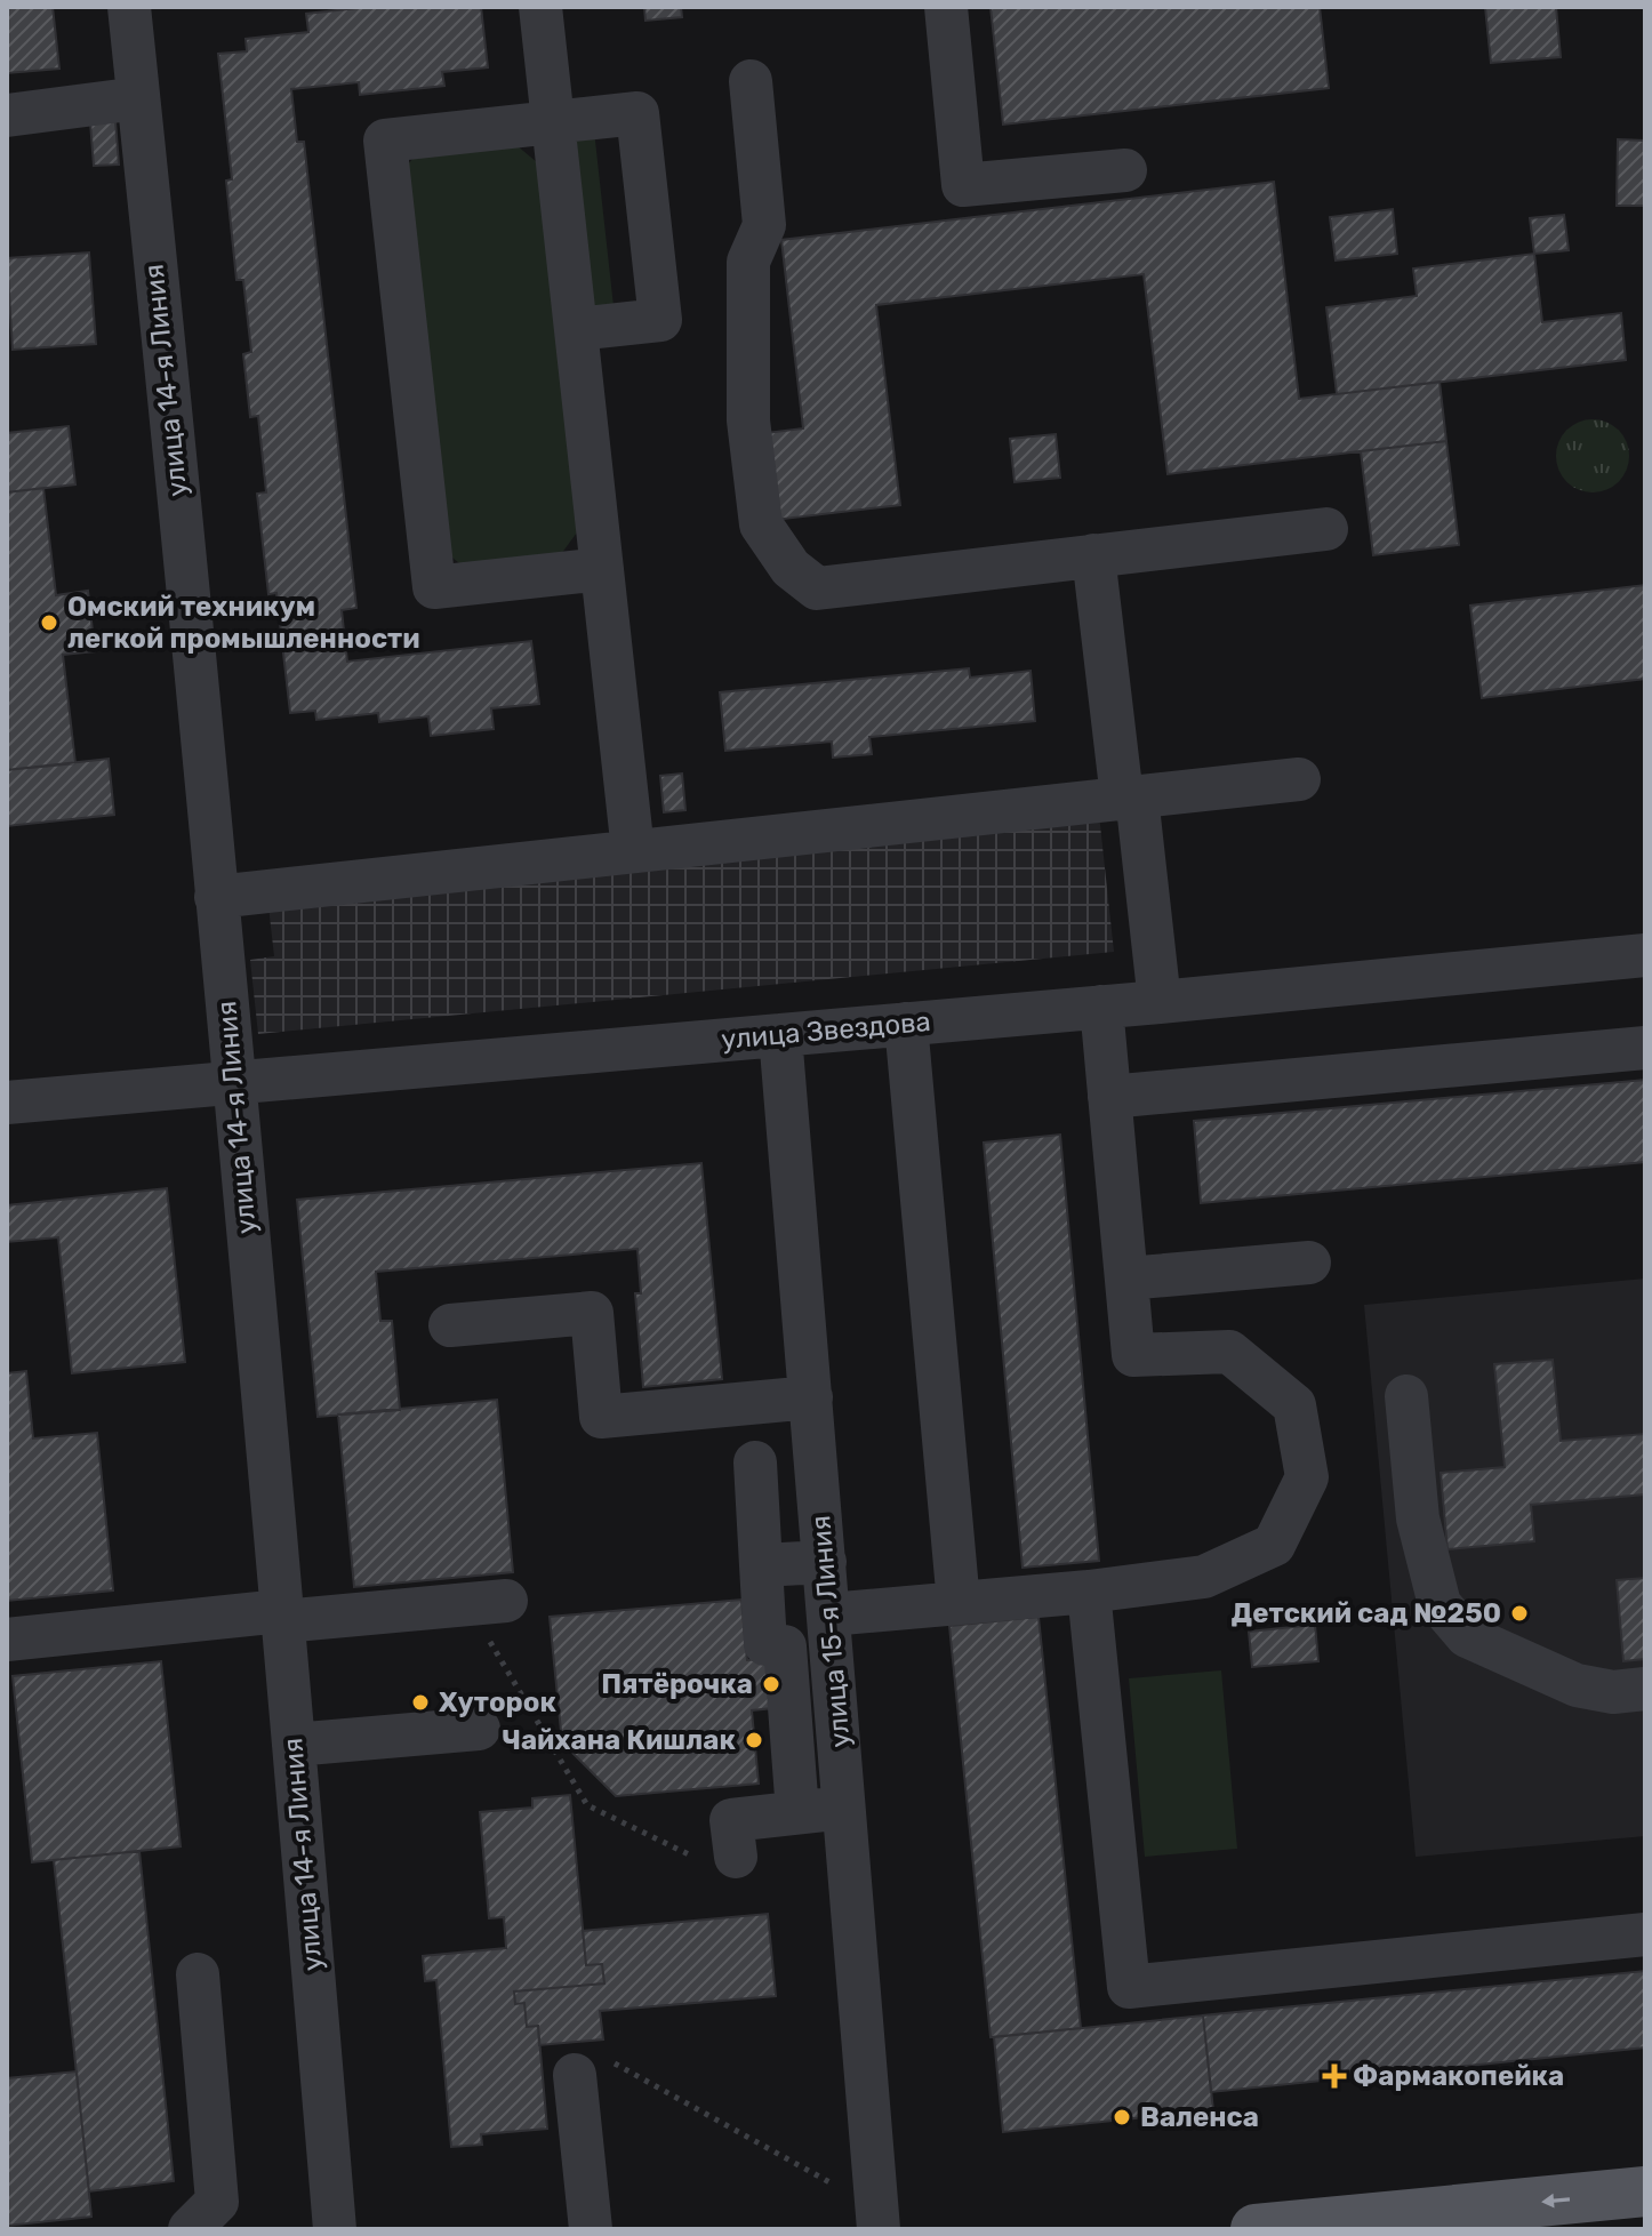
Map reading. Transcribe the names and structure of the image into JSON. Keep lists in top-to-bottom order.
{
  "streets": {
    "street": ["улица 14-я Линия", "улица Звездова", "улица 15-я Линия"]
  },
  "crossings": [
    ["улица 14-я Линия", "улица Звездова"],
    ["улица Звездова", "улица 15-я Линия"]
  ],
  "places": {
    "other": [
      "Омский техникум легкой промышленности",
      "Детский сад №250",
      "Пятёрочка",
      "Хуторок",
      "Чайхана Кишлак",
      "Валенса"
    ],
    "health": ["Фармакопейка"]
  }
}
